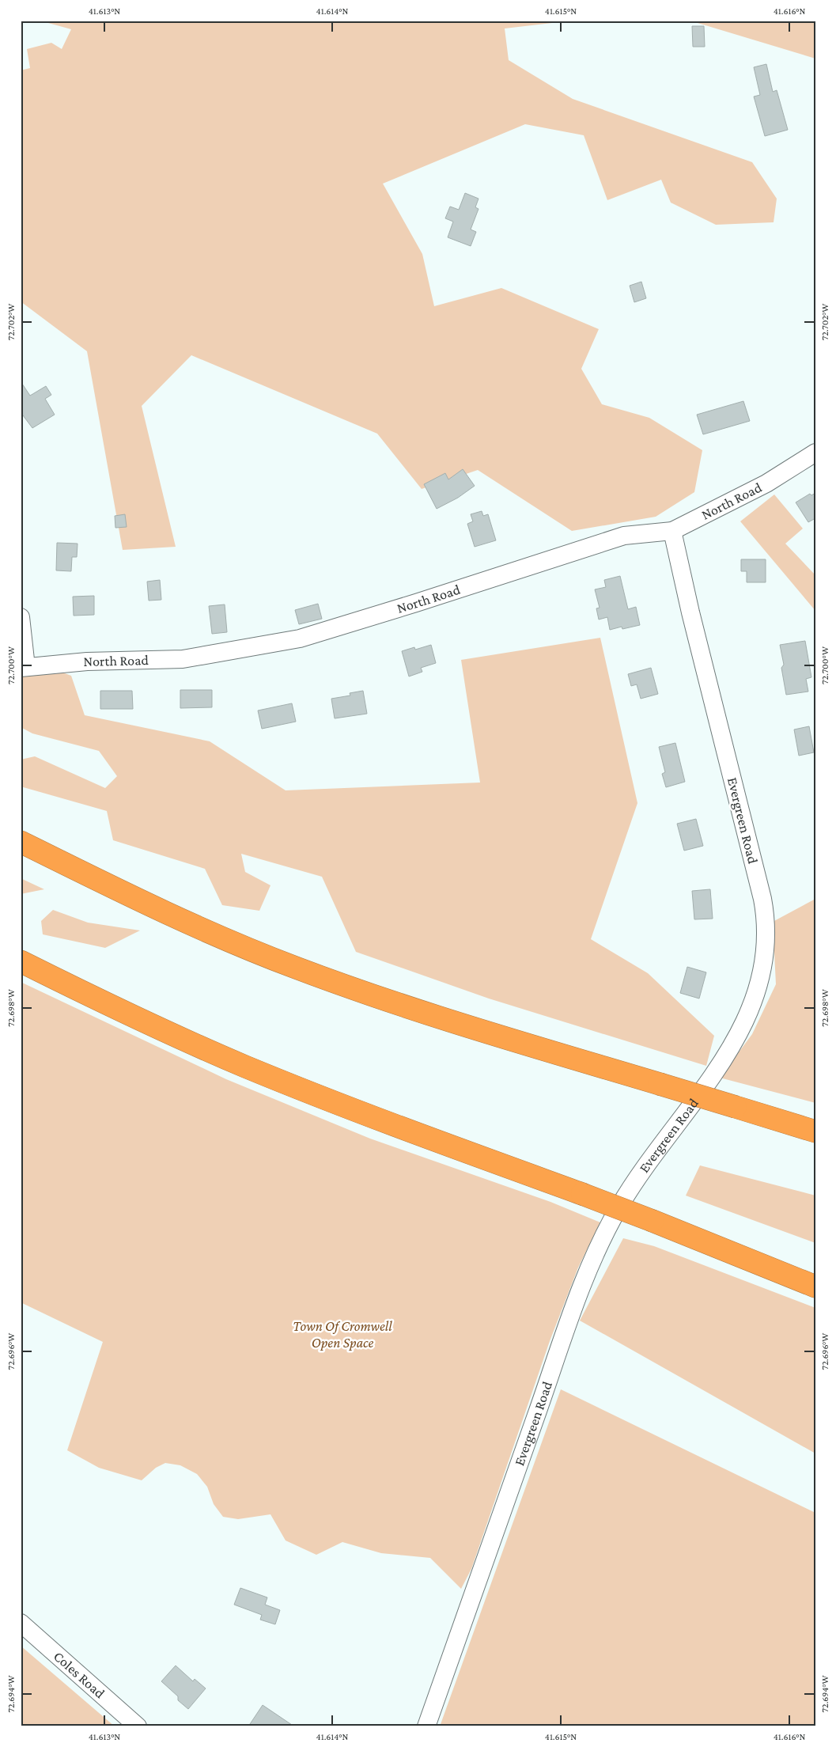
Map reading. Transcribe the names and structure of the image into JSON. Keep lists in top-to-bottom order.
{
  "streets": {
    "street": ["North Road", "Evergreen Road", "Coles Road"]
  },
  "crossings": [
    ["North Road", "Evergreen Road"]
  ],
  "parks": ["Town Of Cromwell Open Space"],
  "coordinates": [
    "41.613°N",
    "41.614°N",
    "41.615°N",
    "41.616°N",
    "72.702°W",
    "72.700°W",
    "72.698°W",
    "72.696°W",
    "72.694°W"
  ]
}
